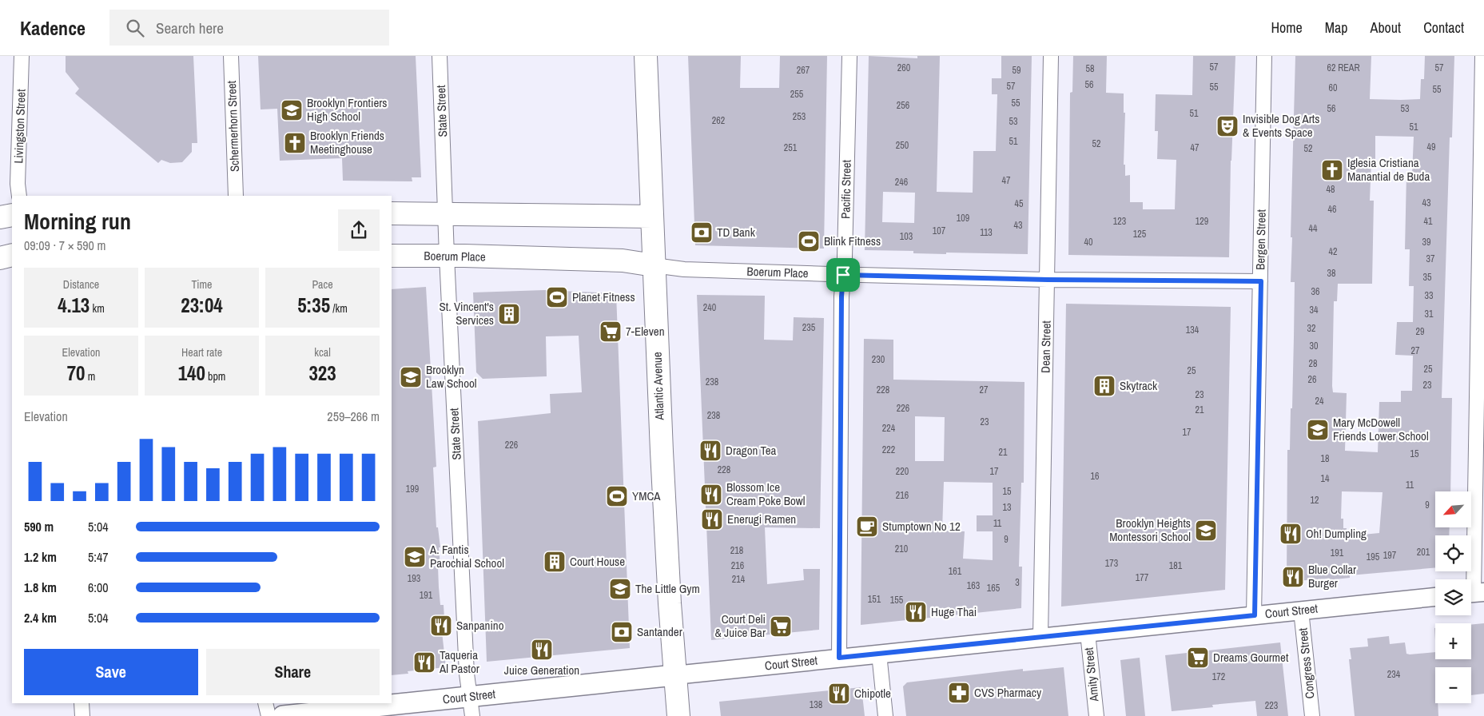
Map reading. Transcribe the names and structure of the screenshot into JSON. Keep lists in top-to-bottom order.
{
  "streets": {
    "main road": ["Boerum Place", "Atlantic Avenue", "Court Street"],
    "street": [
      "State Street",
      "Livingston Street",
      "Schermerhorn Street",
      "Pacific Street",
      "Bergen Street",
      "Dean Street",
      "Congress Street",
      "Amity Street"
    ]
  },
  "crossings": [
    ["State Street", "Boerum Place"],
    ["State Street", "Court Street"],
    ["Pacific Street", "Boerum Place"],
    ["Pacific Street", "Court Street"],
    ["Bergen Street", "Boerum Place"],
    ["Bergen Street", "Court Street"],
    ["Boerum Place", "Dean Street"],
    ["Boerum Place", "Atlantic Avenue"],
    ["Dean Street", "Court Street"],
    ["Atlantic Avenue", "Court Street"],
    ["Court Street", "Congress Street"],
    ["Court Street", "Amity Street"]
  ],
  "places": {
    "school or university": [
      "Brooklyn Frontiers High School",
      "Brooklyn Law School",
      "Mary McDowell Friends Lower School",
      "Brooklyn Heights Montessori School",
      "A. Fantis Parochial School",
      "The Little Gym"
    ],
    "theatre": ["Invisible Dog Arts & Events Space"],
    "church": ["Brooklyn Friends Meetinghouse", "Iglesia Cristiana Manantial de Buda"],
    "bank": ["TD Bank", "Santander"],
    "sports": ["Blink Fitness", "Planet Fitness", "YMCA"],
    "building": ["St. Vincent's Services", "Skytrack", "Court House"],
    "supermarket": ["7-Eleven", "Court Deli & Juice Bar", "Dreams Gourmet"],
    "restaurant": [
      "Dragon Tea",
      "Blossom Ice Cream Poke Bowl",
      "Enerugi Ramen",
      "Oh! Dumpling",
      "Blue Collar Burger",
      "Huge Thai",
      "Sanpanino",
      "Juice Generation",
      "Taqueria Al Pastor",
      "Chipotle"
    ],
    "cafe": ["Stumptown No 12"],
    "pharmacy": ["CVS Pharmacy"]
  },
  "house_numbers": [
    "57",
    "260",
    "62 REAR",
    "57",
    "58",
    "267",
    "59",
    "56",
    "57",
    "55",
    "60",
    "55",
    "255",
    "55",
    "256",
    "56",
    "53",
    "51",
    "253",
    "262",
    "53",
    "51",
    "51",
    "52",
    "250",
    "49",
    "251",
    "47",
    "52",
    "47",
    "246",
    "48",
    "43",
    "45",
    "46",
    "109",
    "123",
    "129",
    "41",
    "43",
    "44",
    "107",
    "113",
    "125",
    "103",
    "40",
    "39",
    "42",
    "37",
    "38",
    "35",
    "36",
    "33",
    "240",
    "34",
    "31",
    "235",
    "32",
    "134",
    "29",
    "30",
    "27",
    "230",
    "28",
    "25",
    "25",
    "26",
    "238",
    "23",
    "228",
    "27",
    "23",
    "24",
    "226",
    "21",
    "238",
    "23",
    "224",
    "17",
    "226",
    "222",
    "21",
    "15",
    "18",
    "228",
    "220",
    "17",
    "16",
    "14",
    "11",
    "199",
    "15",
    "216",
    "12",
    "9",
    "13",
    "11",
    "9",
    "210",
    "218",
    "201",
    "191",
    "197",
    "195",
    "173",
    "216",
    "181",
    "161",
    "177",
    "193",
    "214",
    "3",
    "163",
    "165",
    "191",
    "151",
    "155",
    "234",
    "172",
    "138",
    "223"
  ],
  "north": "bottom left",
  "page": {
    "header": "Kadence",
    "search": "Search here",
    "nav": [
      "Home",
      "Map",
      "About",
      "Contact"
    ],
    "heading": ["Morning run", "09:09 · 7 × 590 m"],
    "stats": [
      ["Distance", "4.13 km"],
      ["Time", "23:04"],
      ["Pace", "5:35 /km"],
      ["Elevation", "70 m"],
      ["Heart rate", "140 bpm"],
      ["kcal", "323"]
    ],
    "chart": ["Elevation", "259–266 m"],
    "map_buttons": ["+", "−"],
    "list": [
      {
        "name": "590 m",
        "note": "5:04"
      },
      {
        "name": "1.2 km",
        "note": "5:47"
      },
      {
        "name": "1.8 km",
        "note": "6:00"
      },
      {
        "name": "2.4 km",
        "note": "5:04"
      }
    ],
    "buttons": ["Save", "Share"]
  }
}
